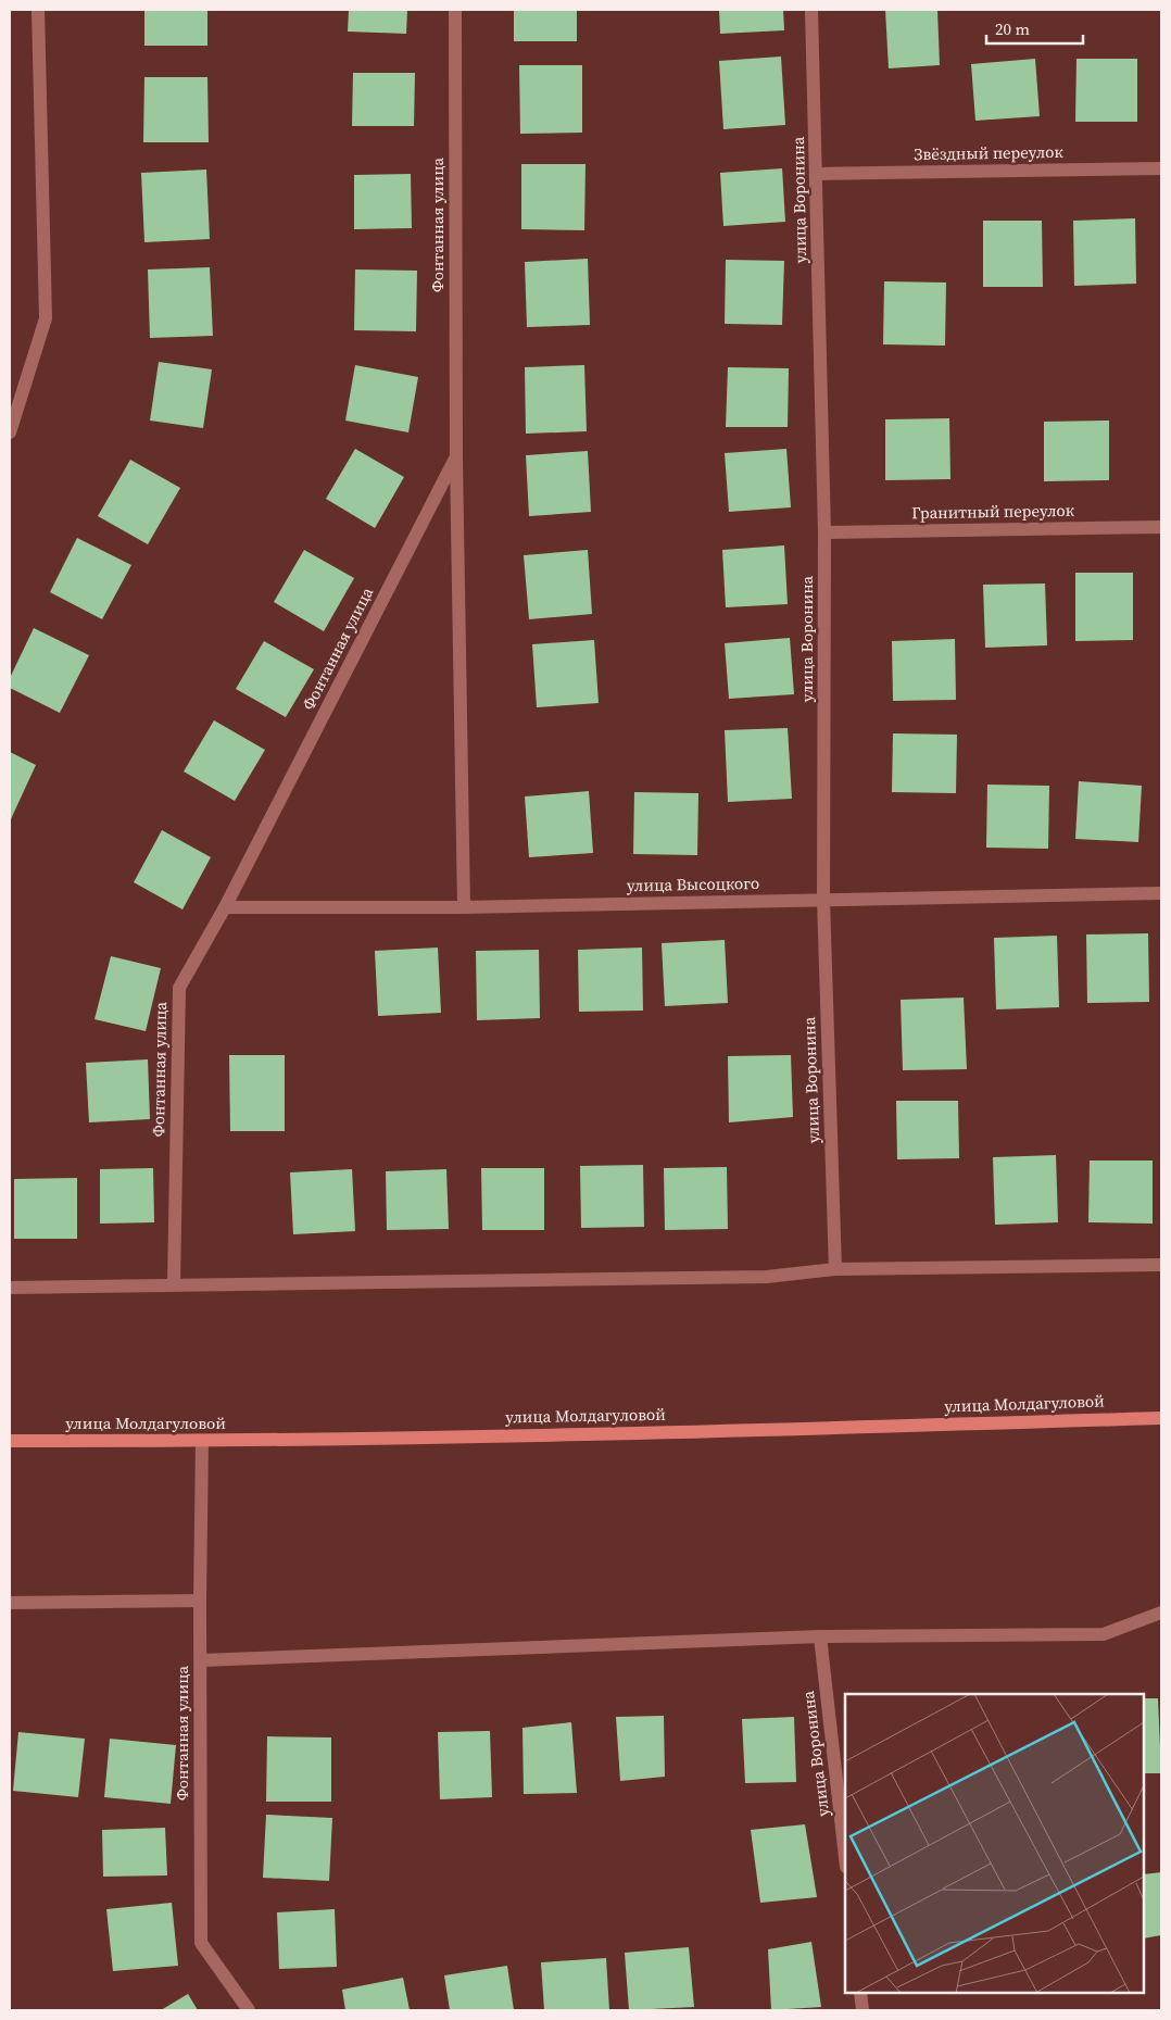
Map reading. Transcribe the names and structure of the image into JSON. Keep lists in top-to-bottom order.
{
  "streets": {
    "street": [
      "Звёздный переулок",
      "улица Воронина",
      "Фонтанная улица",
      "Гранитный переулок",
      "улица Высоцкого",
      "улица Молдагуловой"
    ]
  },
  "crossings": [
    ["Звёздный переулок", "улица Воронина"],
    ["улица Воронина", "Гранитный переулок"],
    ["улица Воронина", "улица Высоцкого"],
    ["Фонтанная улица", "улица Высоцкого"],
    ["Фонтанная улица", "улица Молдагуловой"]
  ],
  "scale_bar": "20 m"
}
